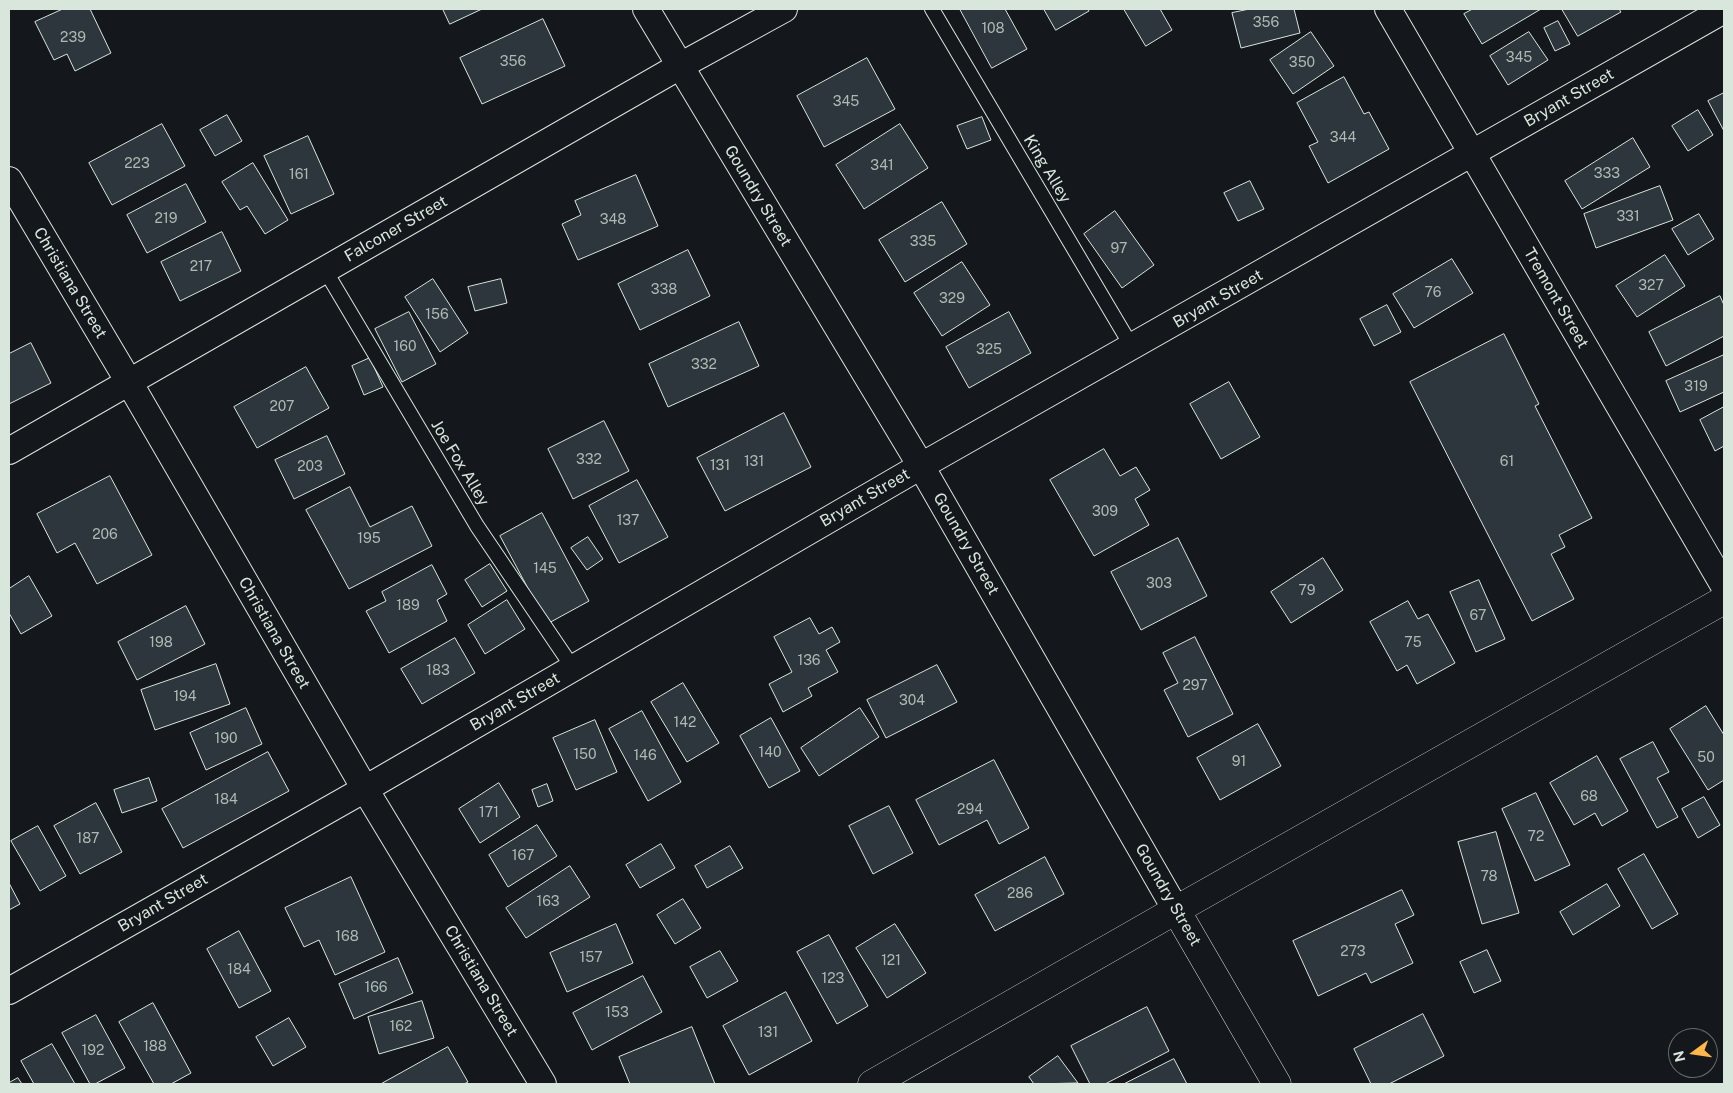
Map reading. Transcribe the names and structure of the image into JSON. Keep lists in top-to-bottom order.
{
  "streets": {
    "street": [
      "Bryant Street",
      "Goundry Street",
      "Falconer Street",
      "Christiana Street",
      "Tremont Street"
    ],
    "lane": ["King Alley", "Joe Fox Alley"]
  },
  "crossings": [
    ["Bryant Street", "King Alley"],
    ["Bryant Street", "Goundry Street"],
    ["Bryant Street", "Christiana Street"],
    ["Bryant Street", "Tremont Street"],
    ["Bryant Street", "Joe Fox Alley"],
    ["Goundry Street", "Falconer Street"],
    ["Falconer Street", "Christiana Street"],
    ["Falconer Street", "Joe Fox Alley"]
  ],
  "house_numbers": [
    "356",
    "108",
    "239",
    "345",
    "356",
    "350",
    "345",
    "344",
    "223",
    "341",
    "333",
    "161",
    "331",
    "219",
    "348",
    "335",
    "97",
    "217",
    "327",
    "338",
    "76",
    "329",
    "156",
    "160",
    "325",
    "332",
    "319",
    "207",
    "332",
    "131",
    "61",
    "131",
    "203",
    "309",
    "137",
    "206",
    "195",
    "145",
    "303",
    "79",
    "189",
    "67",
    "198",
    "75",
    "136",
    "183",
    "297",
    "194",
    "304",
    "142",
    "190",
    "140",
    "150",
    "146",
    "50",
    "91",
    "68",
    "184",
    "294",
    "171",
    "72",
    "187",
    "167",
    "78",
    "286",
    "163",
    "168",
    "273",
    "157",
    "121",
    "184",
    "123",
    "166",
    "153",
    "162",
    "131",
    "188",
    "192"
  ],
  "north": "left"
}
